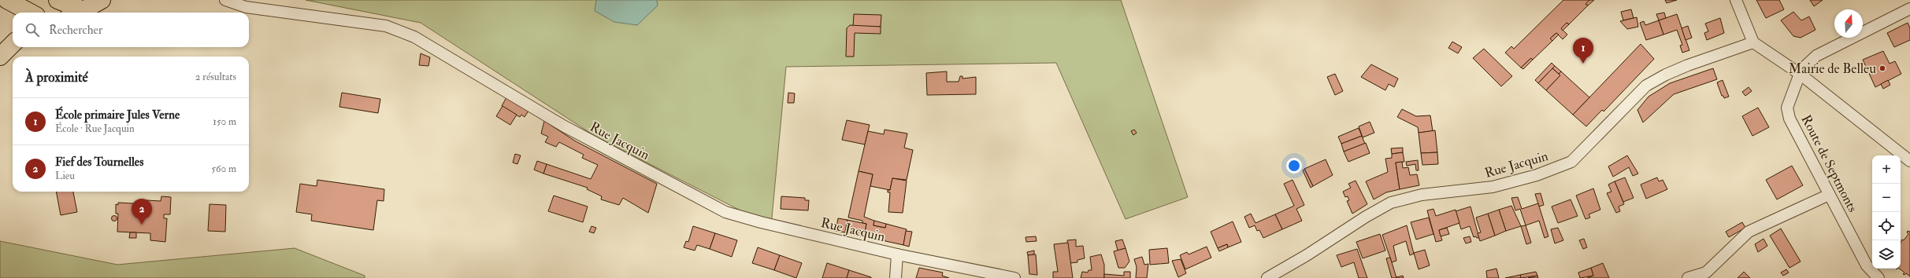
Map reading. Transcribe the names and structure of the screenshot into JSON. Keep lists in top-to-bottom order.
{
  "streets": {
    "street": ["Rue Jacquin", "Route de Septmonts"]
  },
  "places": ["Mairie de Belleu"],
  "north": "top",
  "page": {
    "search": "Rechercher",
    "pins": ["1", "2"],
    "heading": ["À proximité", "2 résultats"],
    "list": [
      {
        "mark": "1",
        "name": "École primaire Jules Verne",
        "note": "École · Rue Jacquin",
        "value": "150 m"
      },
      {
        "mark": "2",
        "name": "Fief des Tournelles",
        "note": "Lieu",
        "value": "560 m"
      }
    ],
    "map_buttons": ["+", "−"]
  }
}
